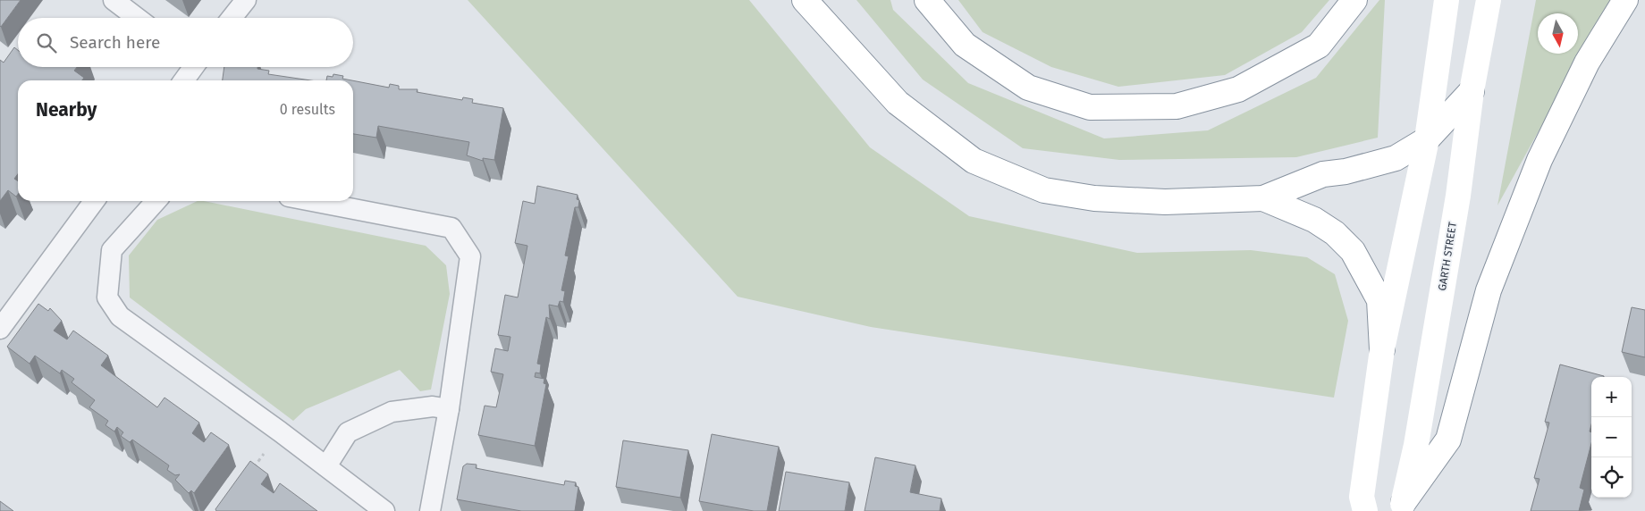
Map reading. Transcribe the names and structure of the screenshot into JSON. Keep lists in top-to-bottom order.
{
  "streets": {
    "main road": ["GARTH STREET"]
  },
  "north": "bottom",
  "page": {
    "search": "Search here",
    "heading": ["Nearby", "0 results"],
    "map_buttons": ["+", "−"]
  }
}
